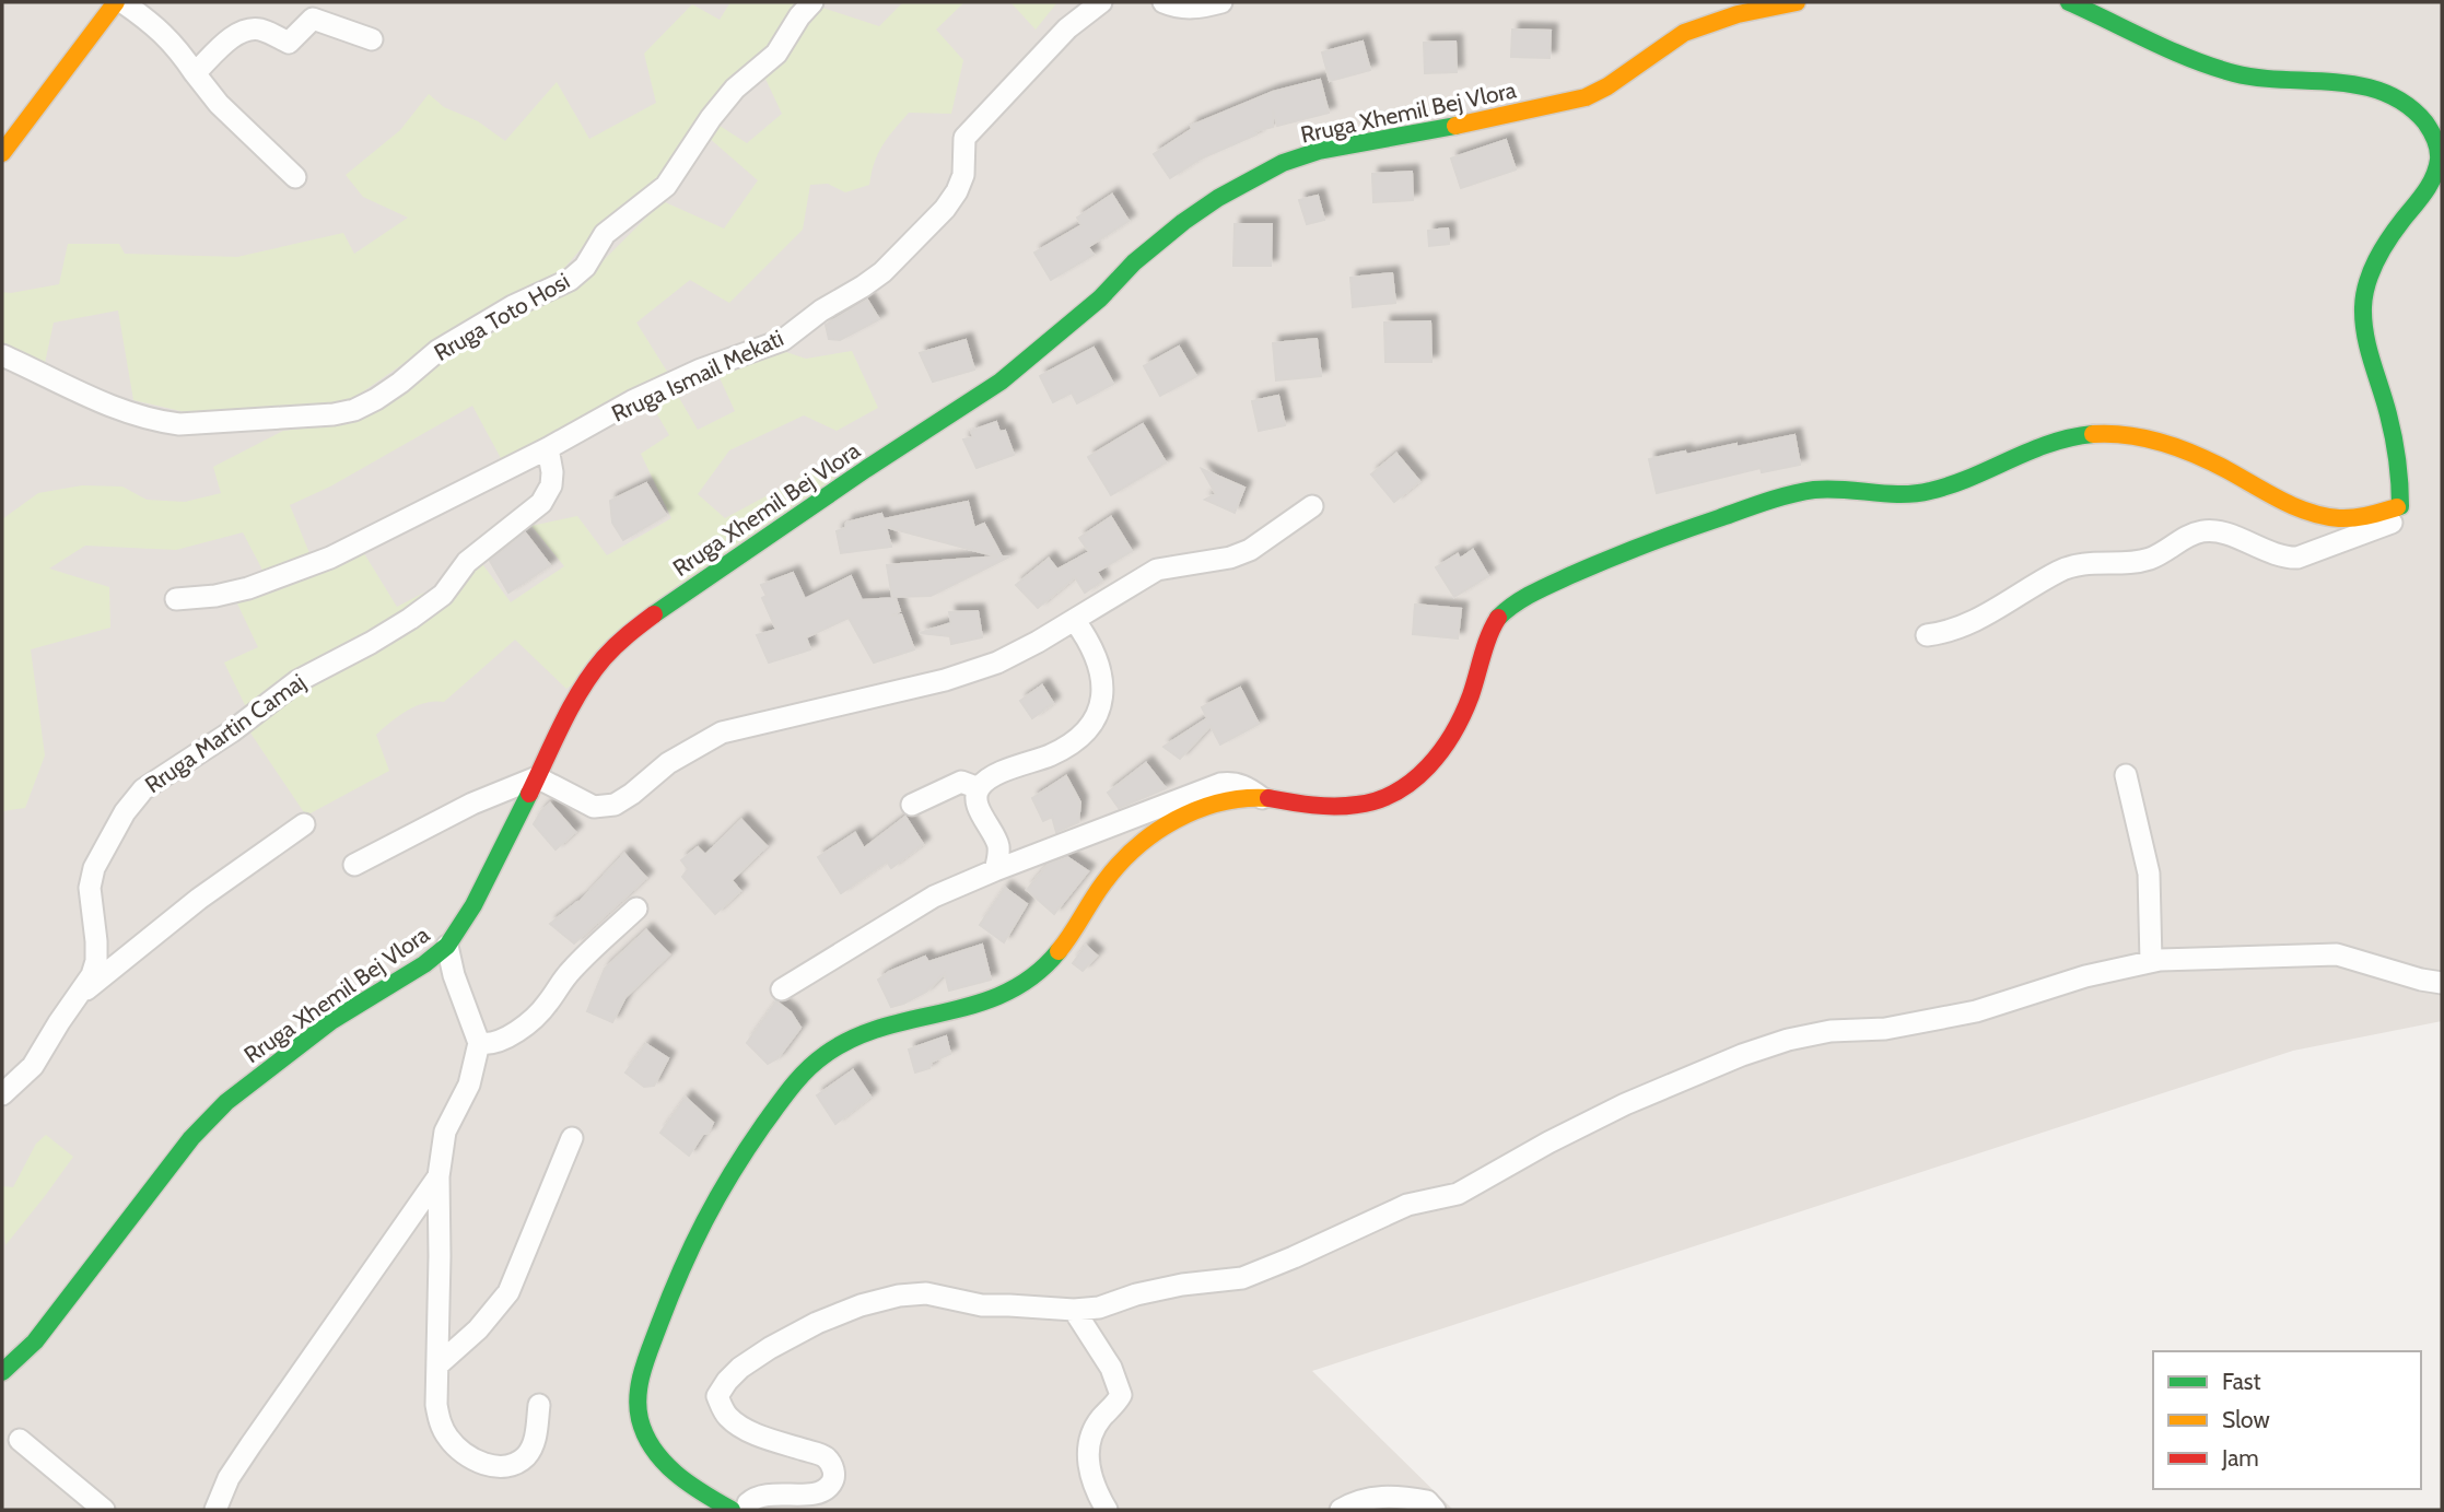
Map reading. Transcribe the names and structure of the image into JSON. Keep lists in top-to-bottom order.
{
  "streets": {
    "street": [
      "Rruga Xhemil Bej Vlora",
      "Rruga Toto Hosi",
      "Rruga Ismail Mekati",
      "Rruga Martin Camaj"
    ]
  },
  "crossings": [
    ["Rruga Ismail Mekati", "Rruga Martin Camaj"]
  ],
  "legend": ["Fast", "Slow", "Jam"]
}
